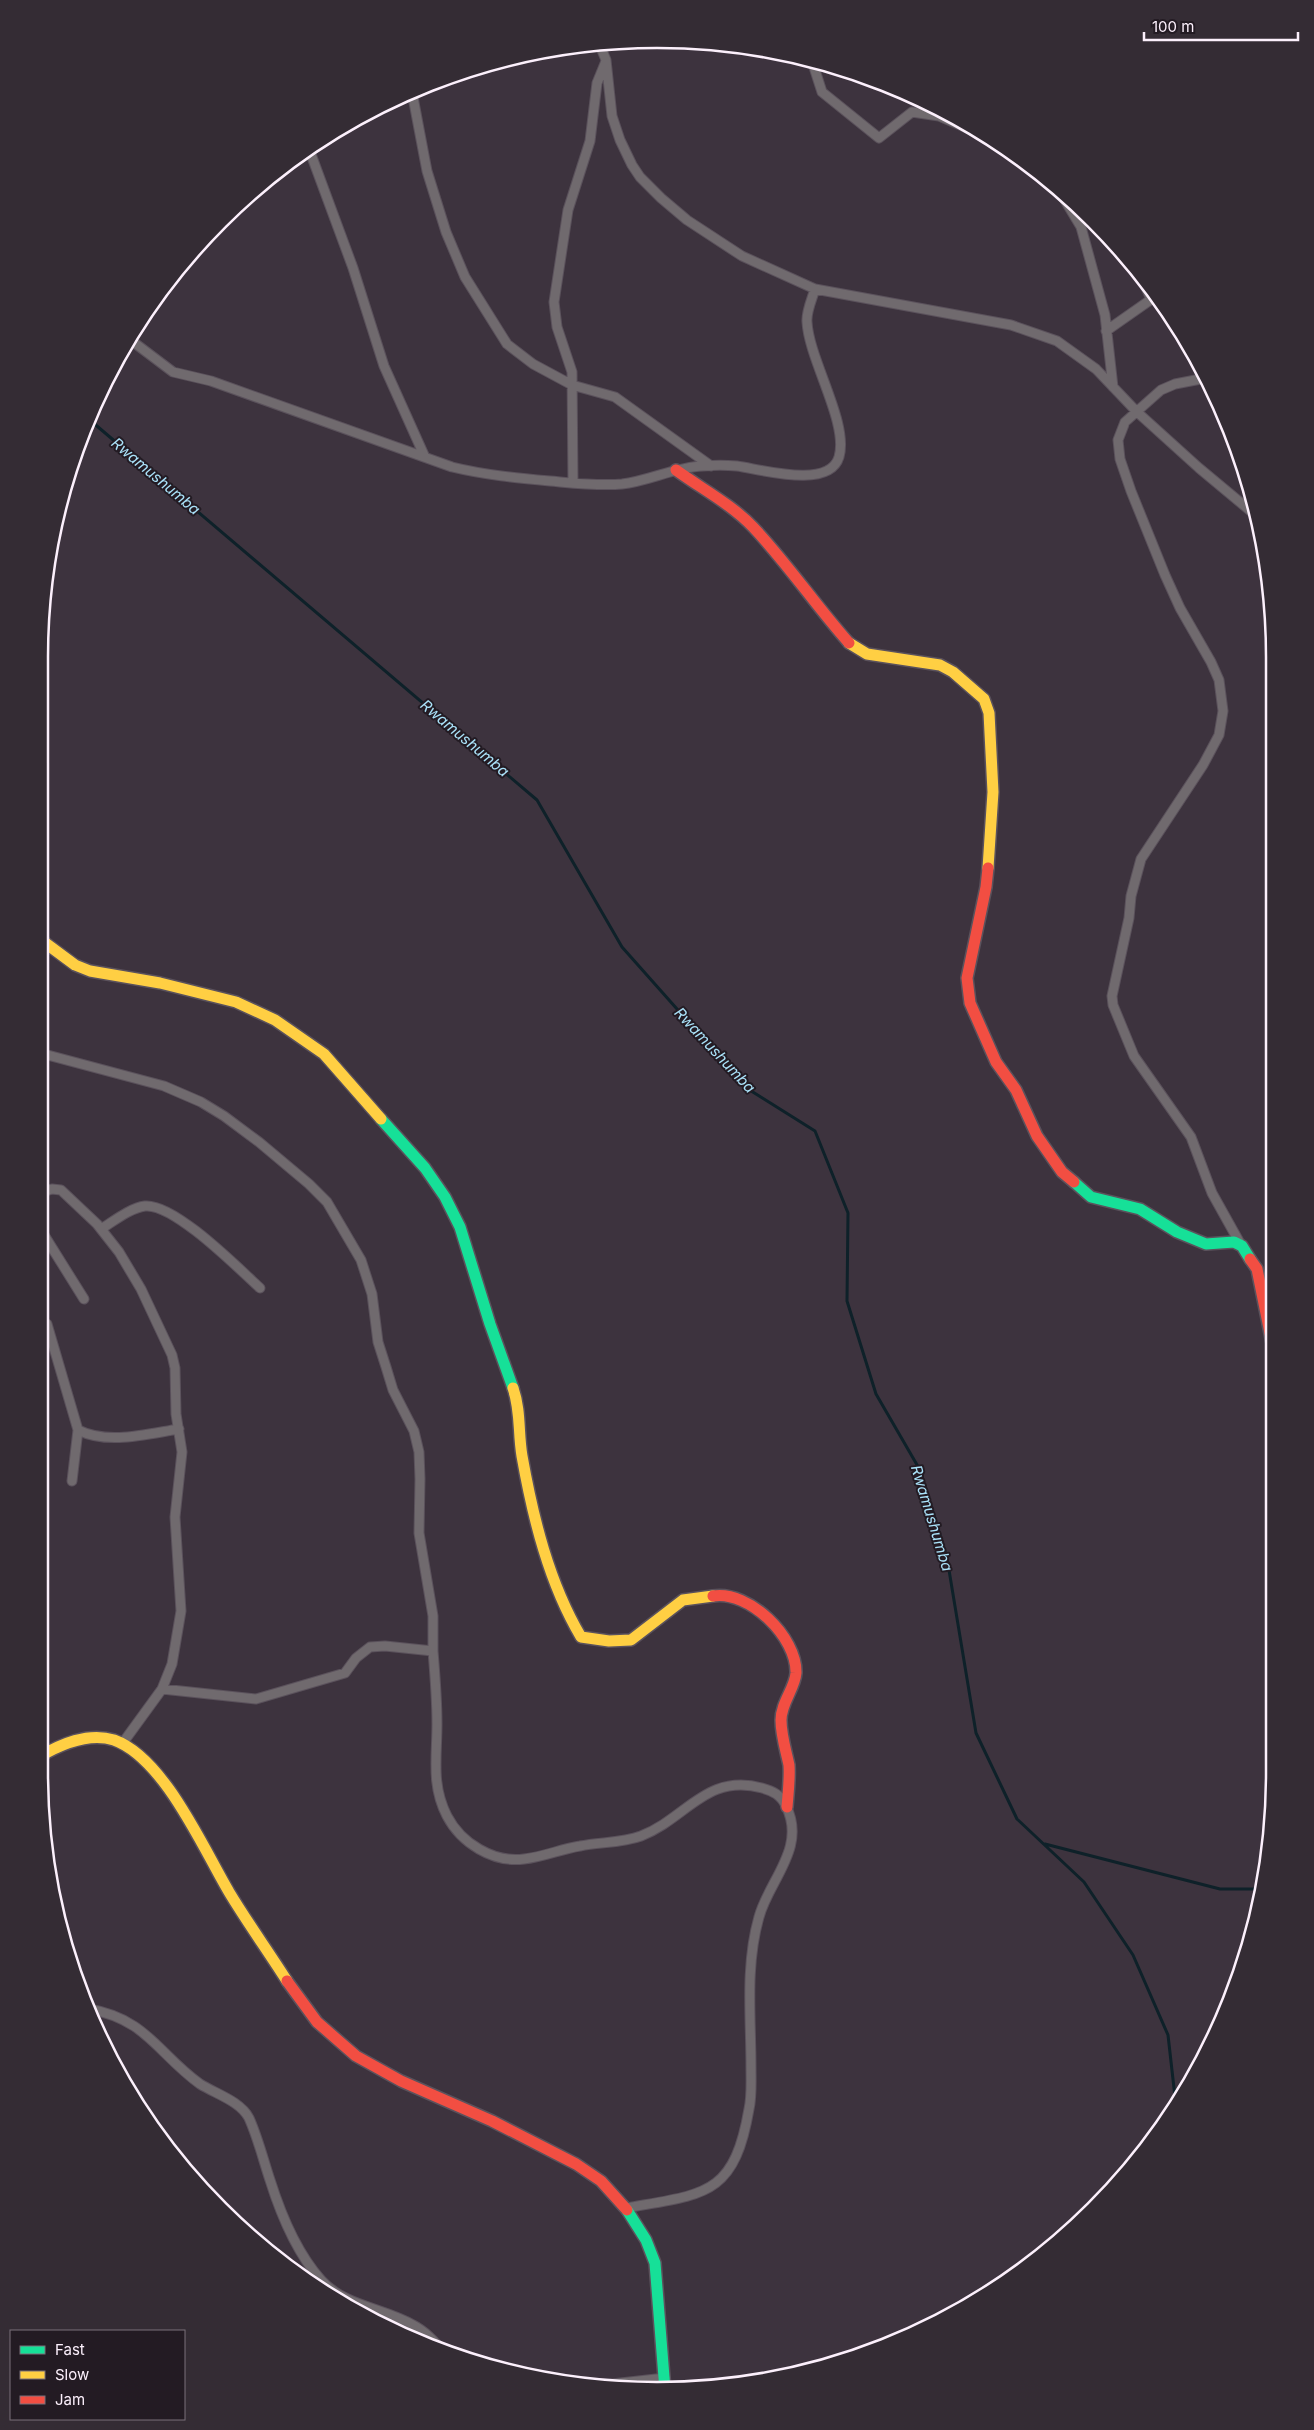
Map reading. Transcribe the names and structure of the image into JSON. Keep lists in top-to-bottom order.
{
  "water": ["Rwamushumba"],
  "legend": ["Fast", "Slow", "Jam"],
  "scale_bar": "100 m"
}
